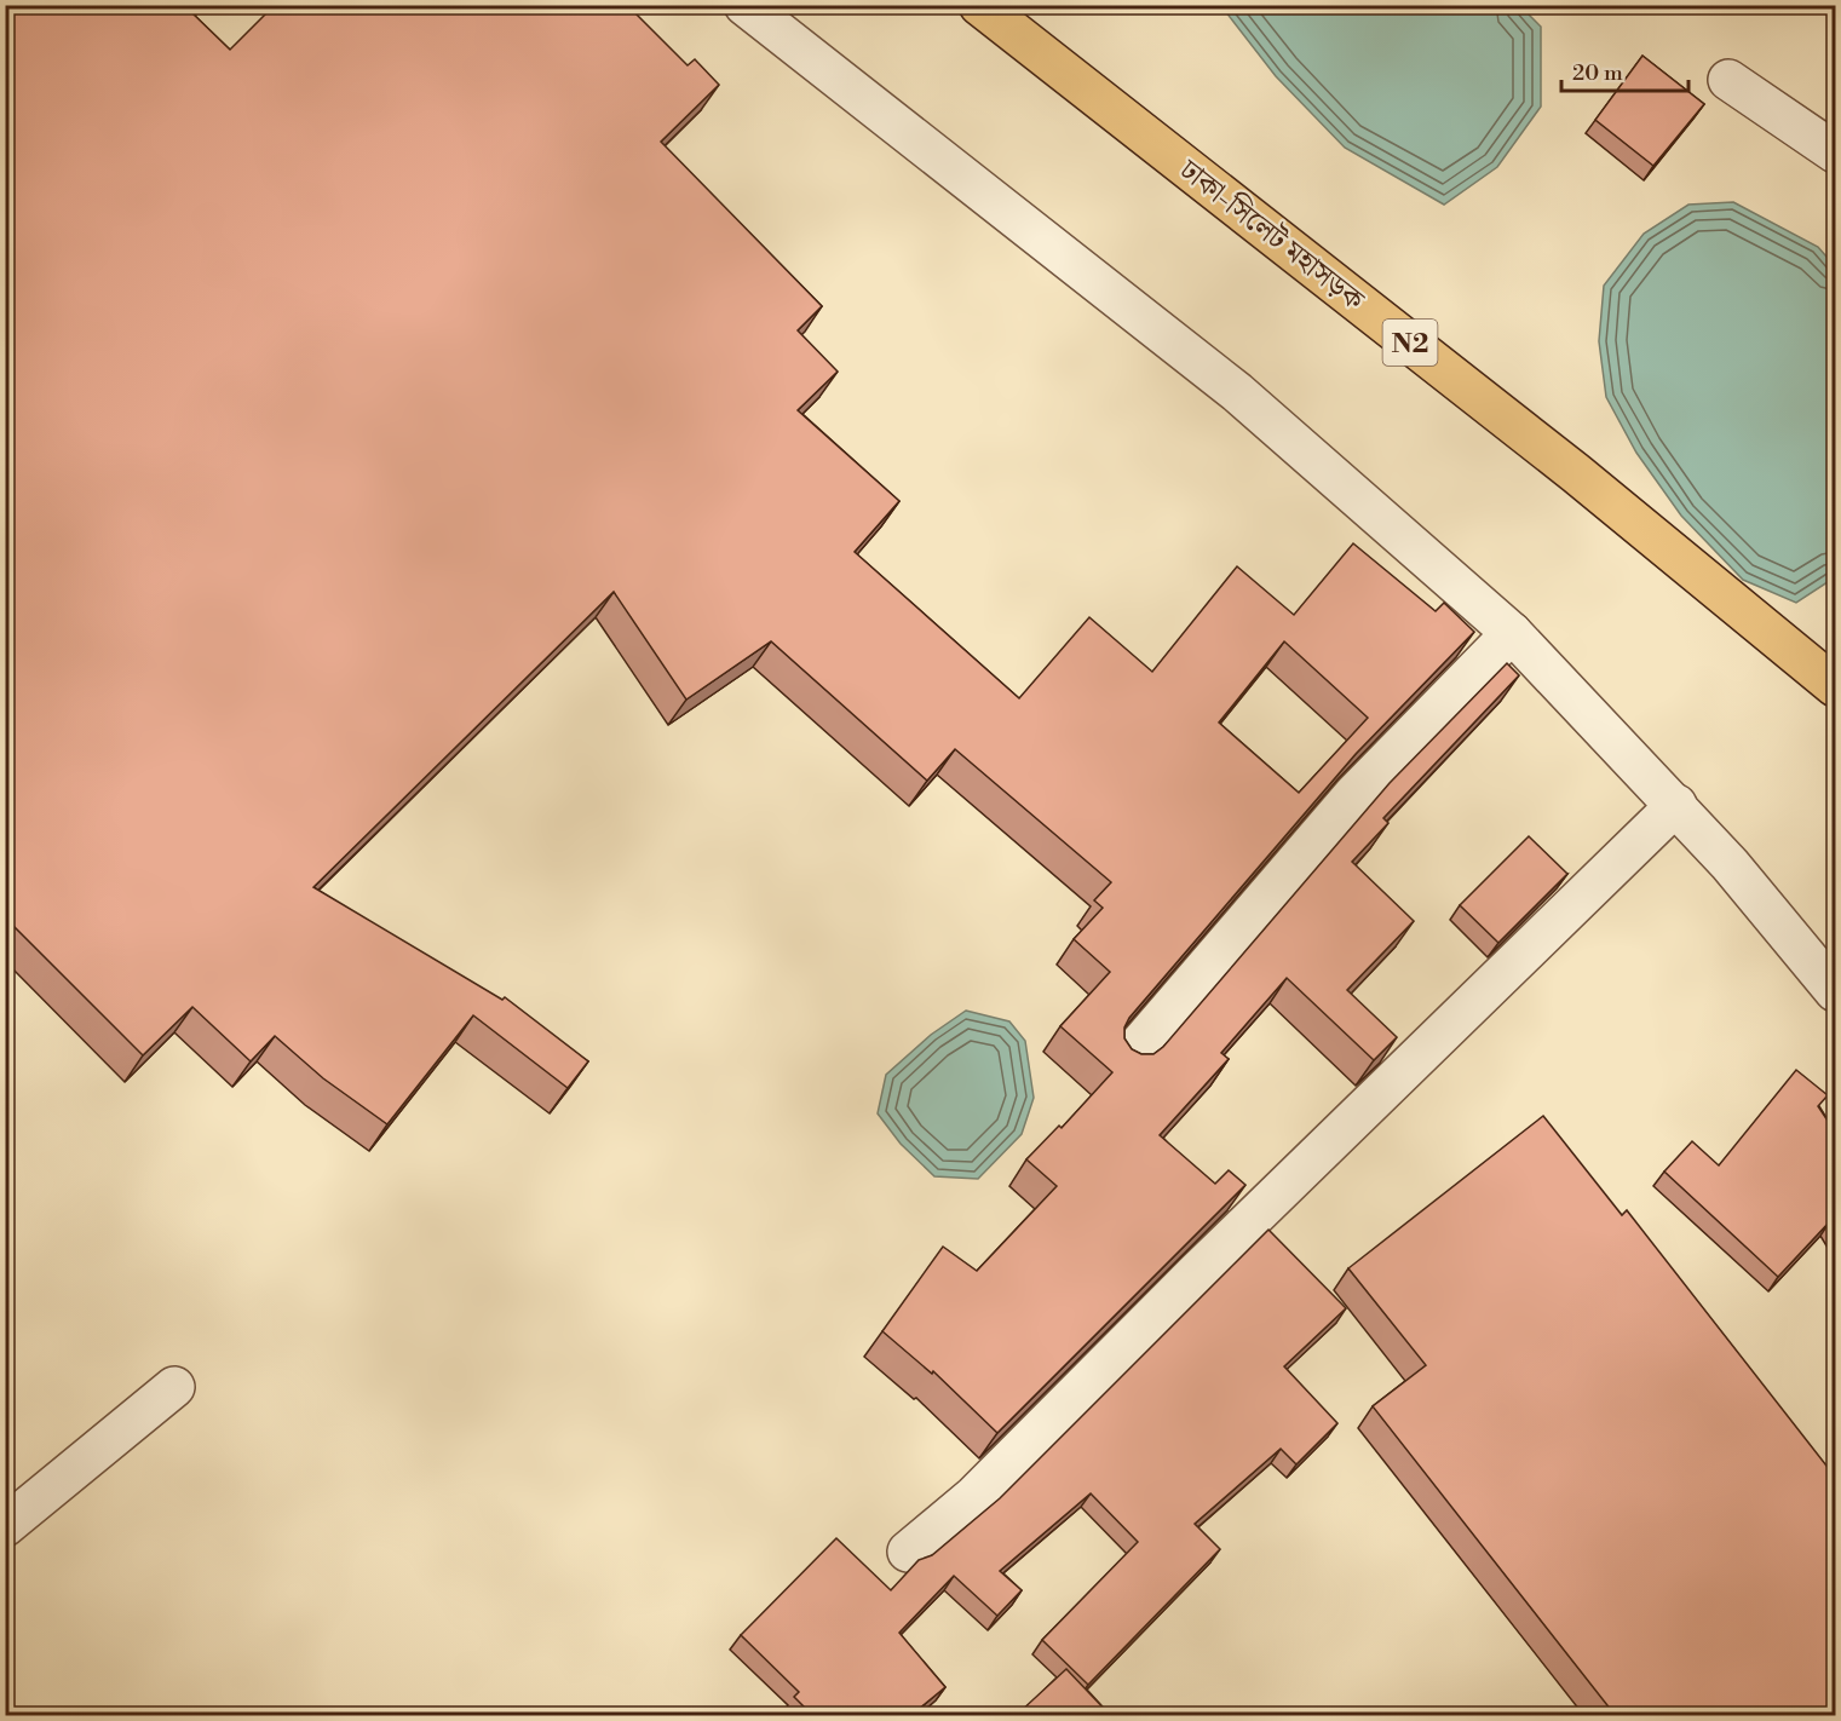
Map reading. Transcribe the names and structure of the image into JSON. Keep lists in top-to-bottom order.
{
  "streets": {
    "highway": ["ঢাকা-সিলেট মহাসড়ক", "N2"]
  },
  "scale_bar": "20 m"
}
